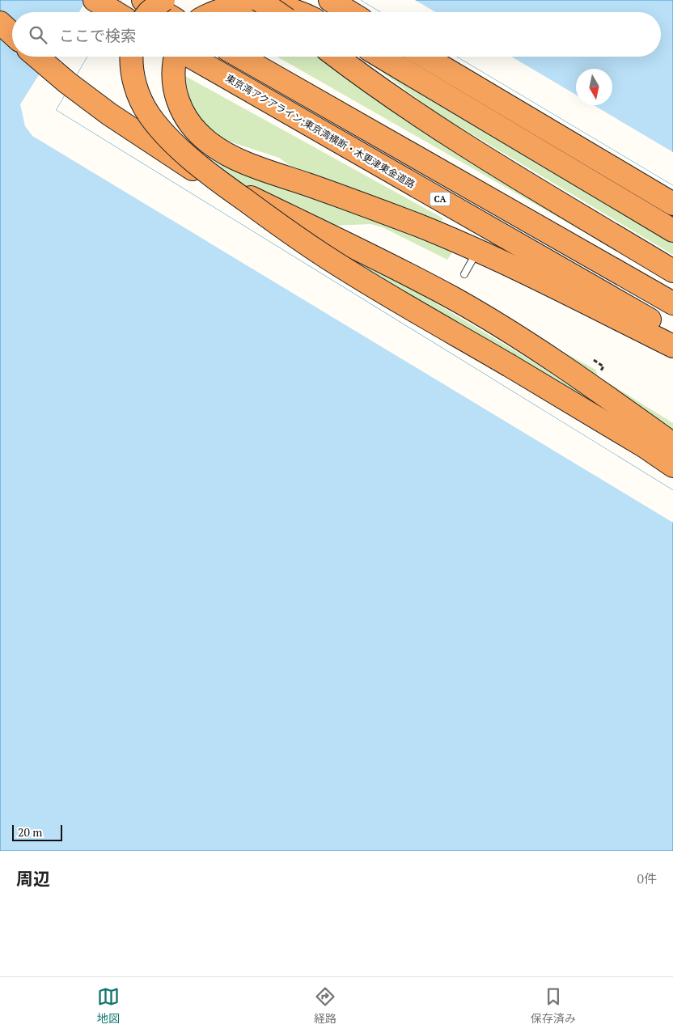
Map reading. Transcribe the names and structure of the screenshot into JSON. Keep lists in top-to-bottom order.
{
  "streets": {
    "highway": ["東京湾アクアライン;東京湾横断・木更津東金道路", "CA"]
  },
  "scale_bar": "20 m",
  "north": "bottom",
  "page": {
    "search": "ここで検索",
    "scale": "20 m",
    "heading": ["周辺", "0件"],
    "nav": ["地図", "経路", "保存済み"]
  }
}
